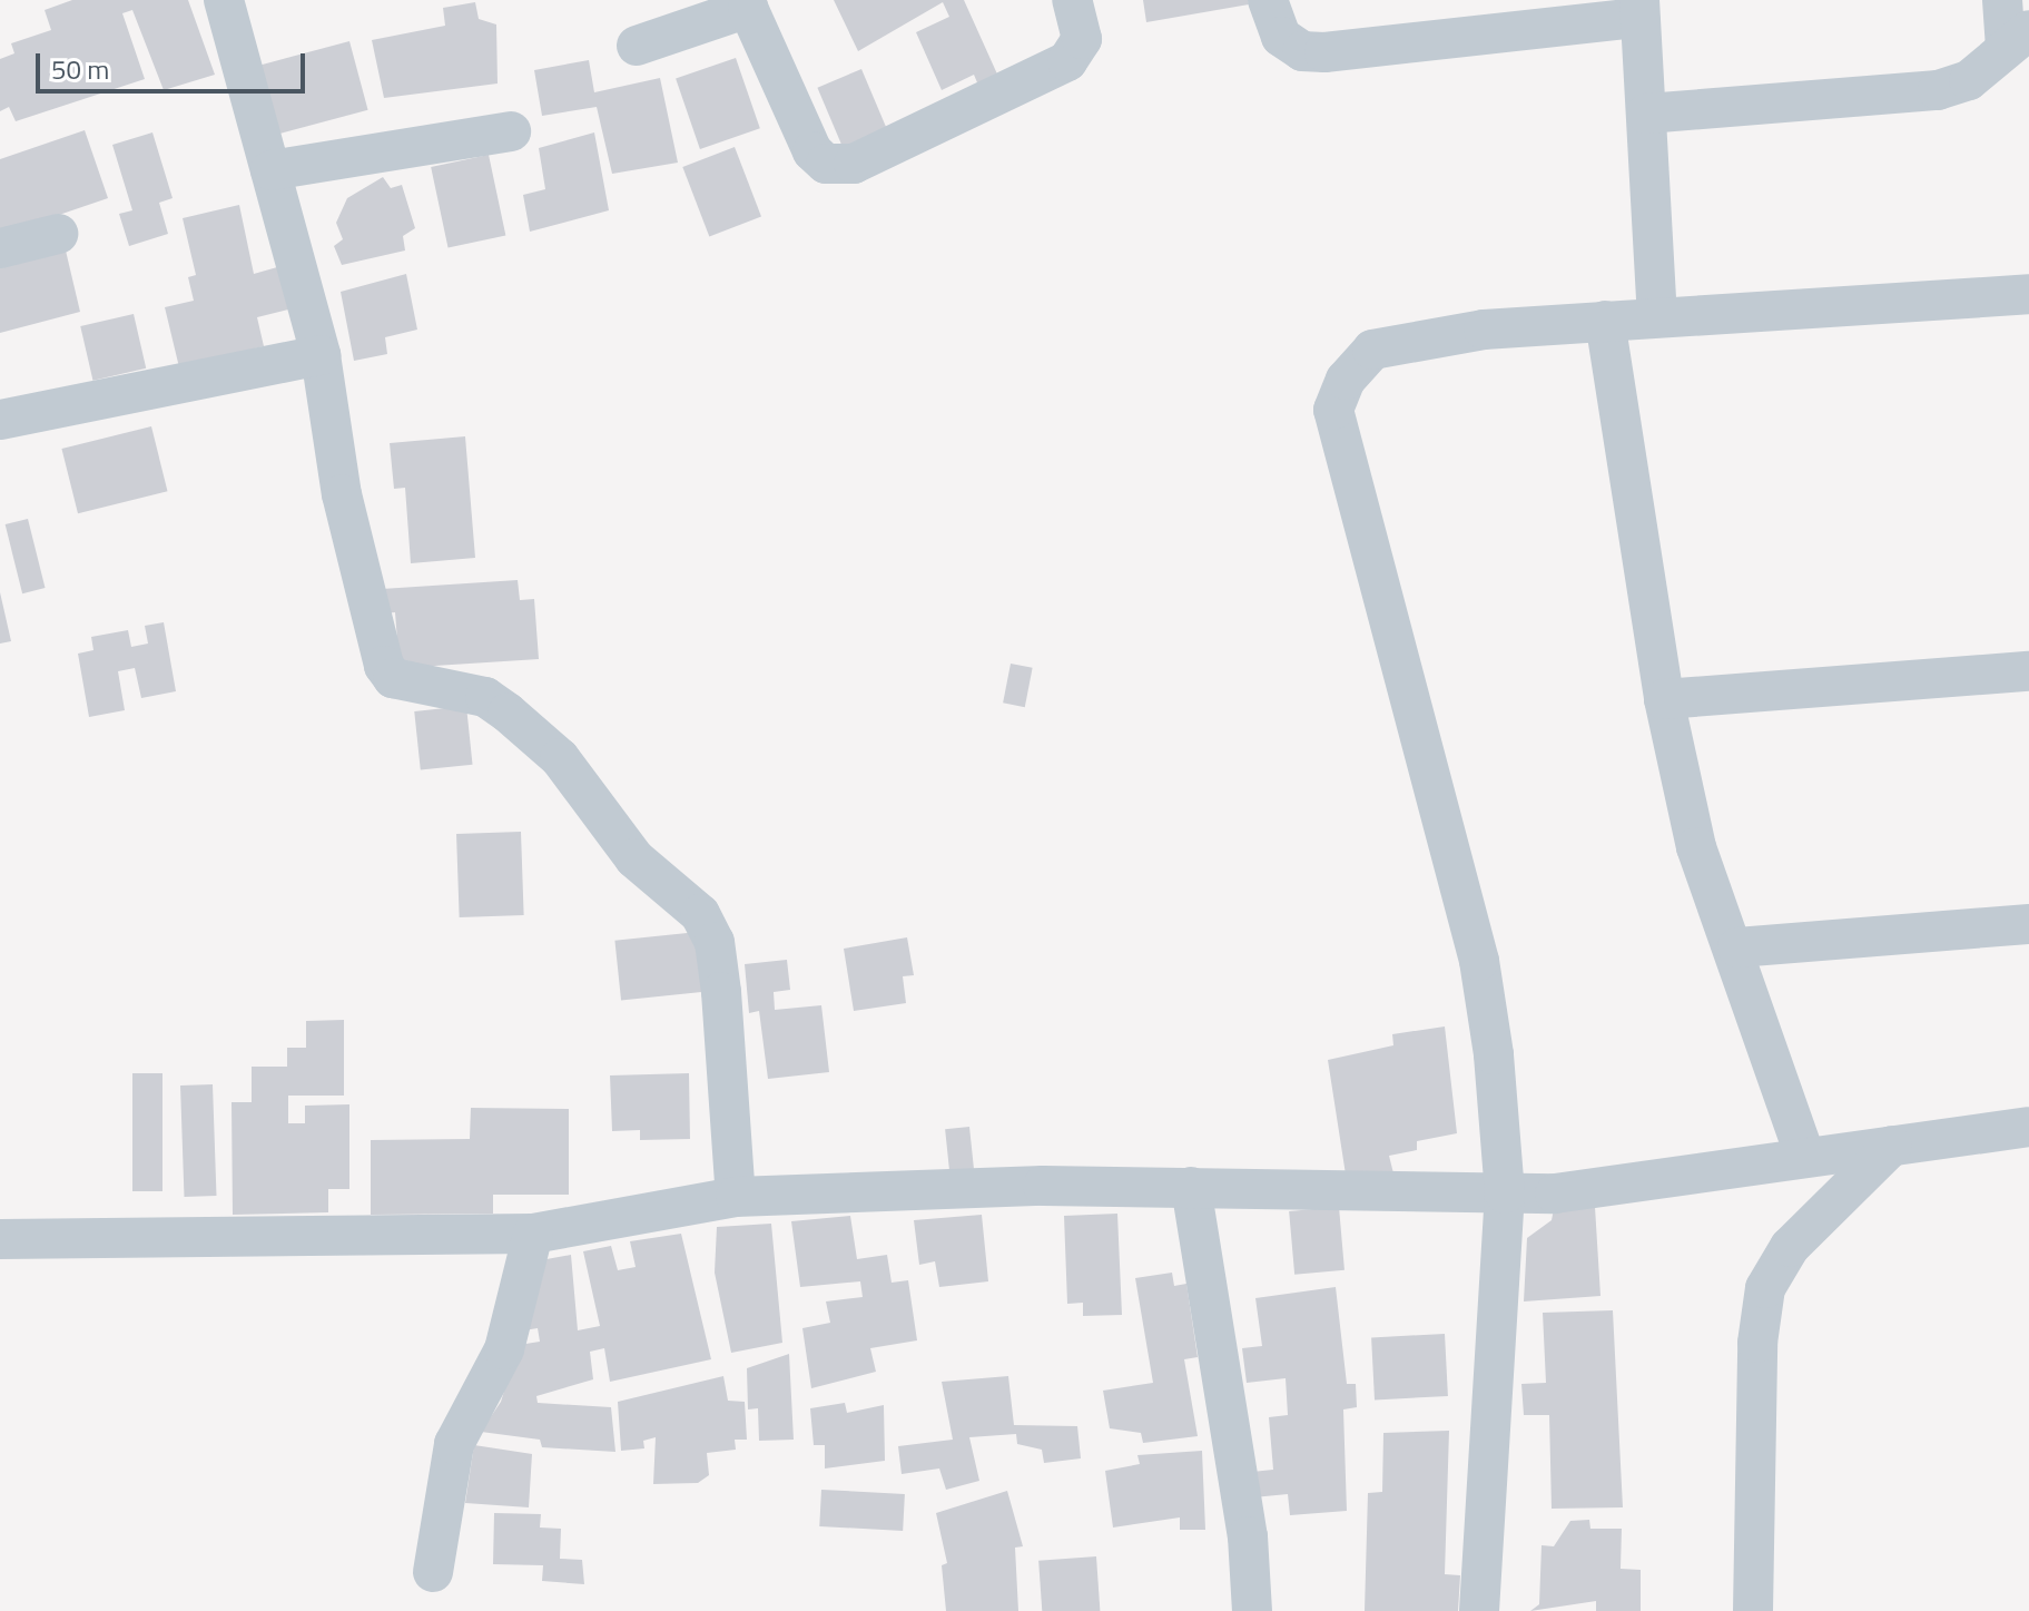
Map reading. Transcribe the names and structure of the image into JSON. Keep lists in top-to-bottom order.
{
  "scale_bar": "50 m"
}
